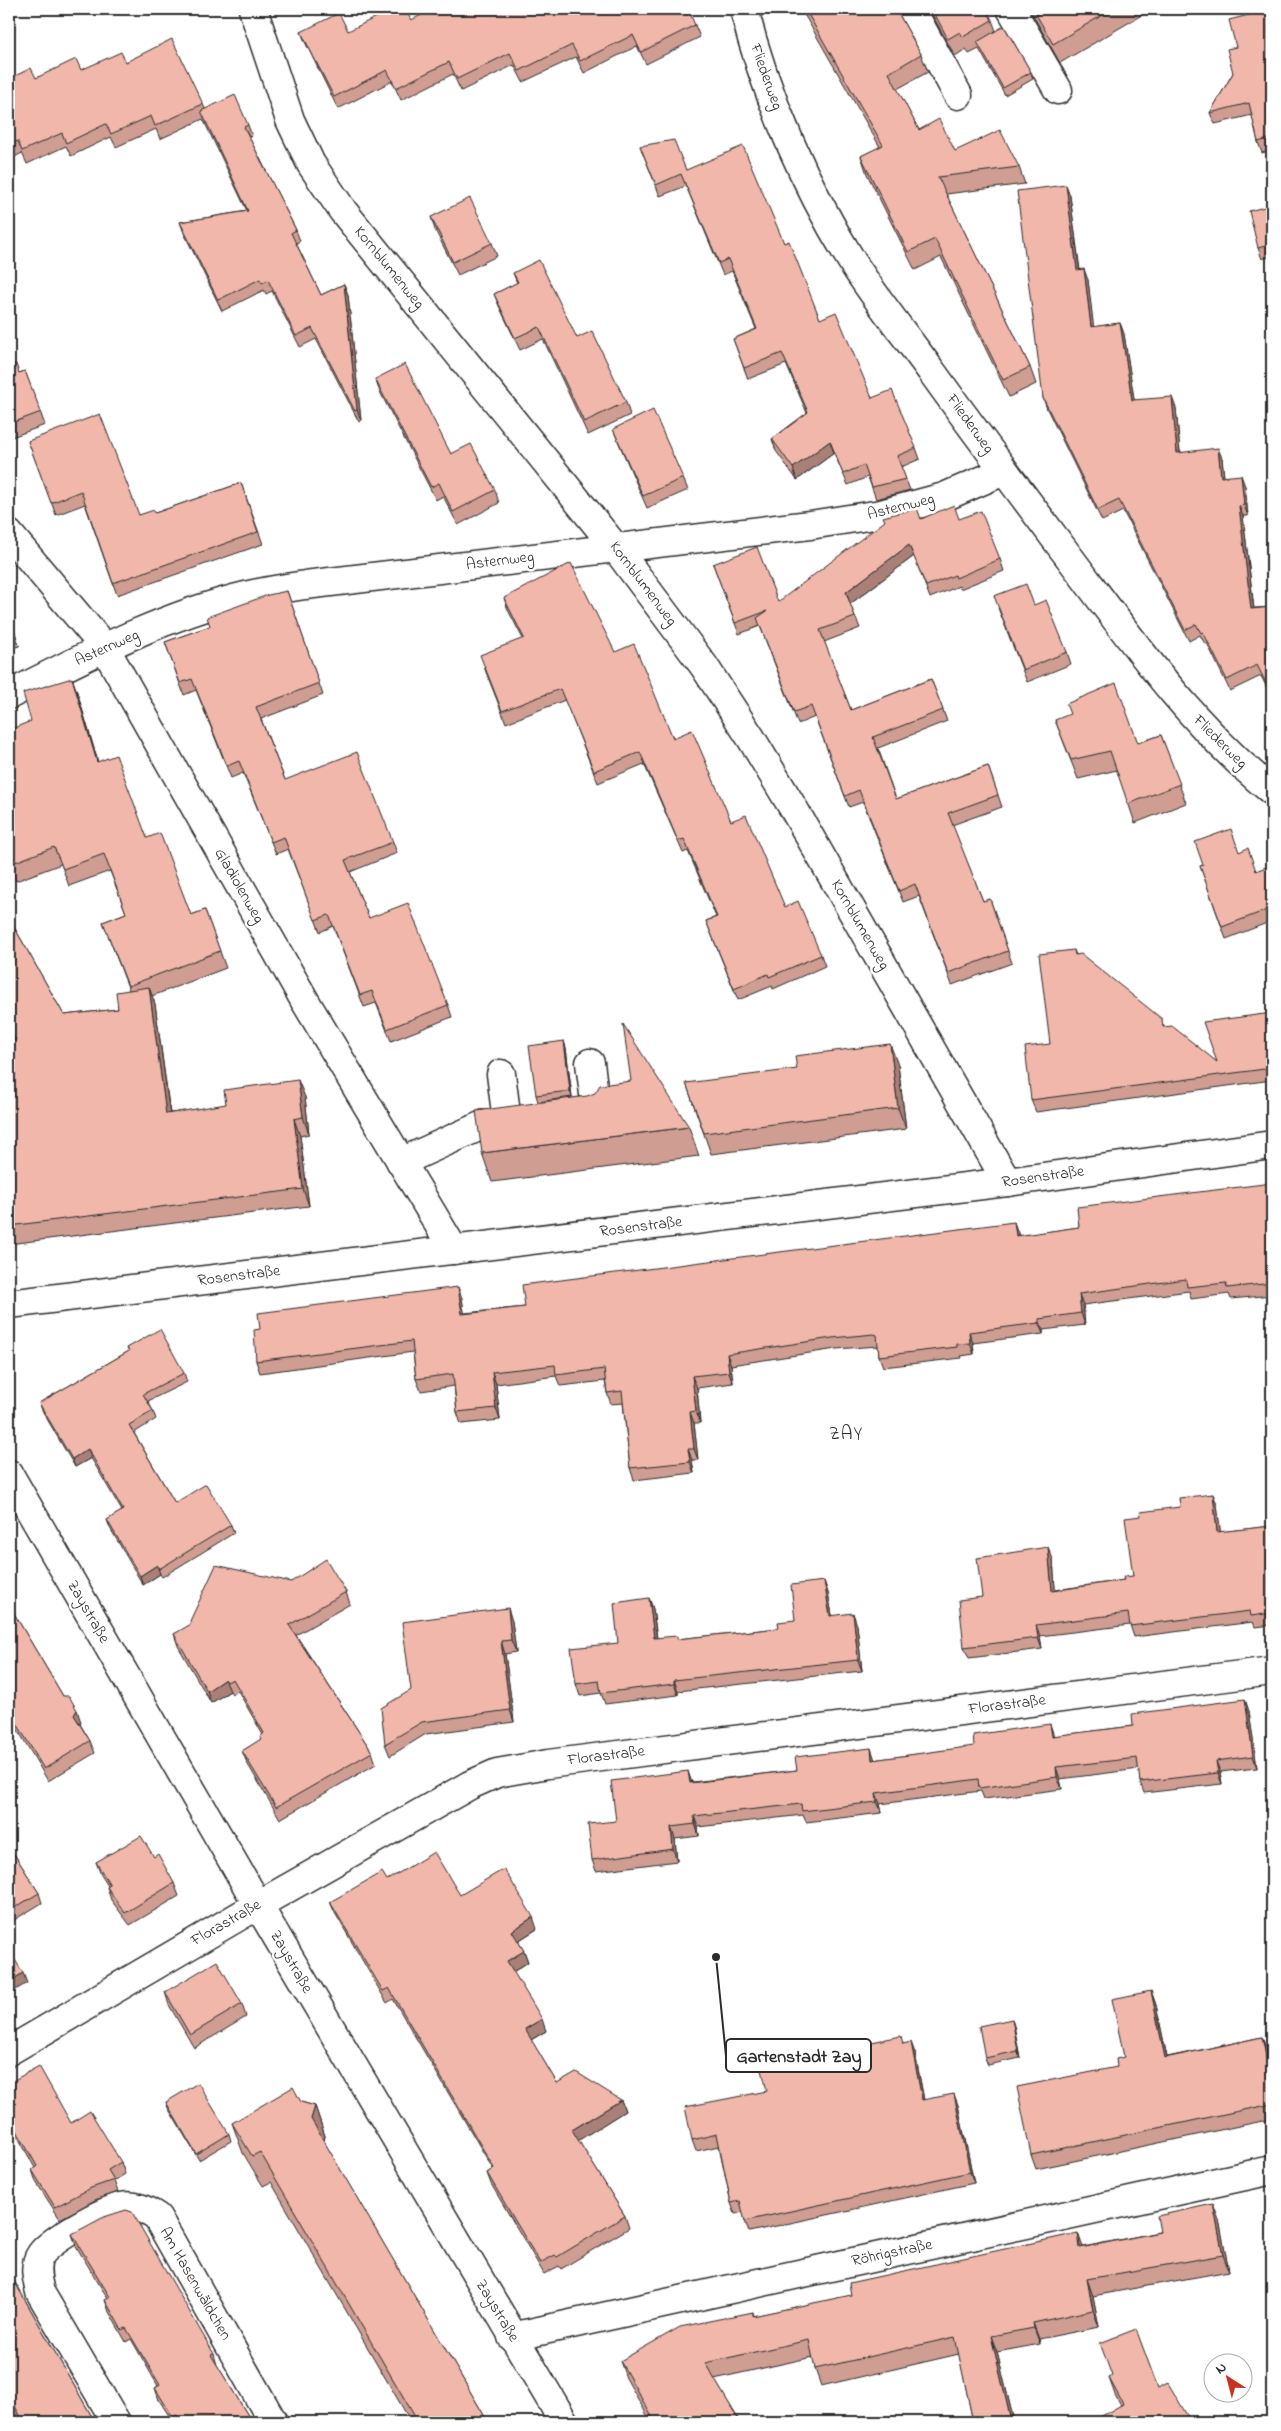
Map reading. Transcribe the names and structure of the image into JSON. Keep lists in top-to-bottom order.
{
  "streets": {
    "street": [
      "Fliederweg",
      "Kornblumenweg",
      "Asternweg",
      "Gladiolenweg",
      "Rosenstraße",
      "Zaystraße",
      "Florastraße",
      "Röhrigstraße",
      "Am Hasenwäldchen"
    ]
  },
  "crossings": [
    ["Fliederweg", "Asternweg"],
    ["Kornblumenweg", "Asternweg"],
    ["Kornblumenweg", "Rosenstraße"],
    ["Asternweg", "Gladiolenweg"],
    ["Gladiolenweg", "Rosenstraße"],
    ["Zaystraße", "Florastraße"],
    ["Zaystraße", "Röhrigstraße"]
  ],
  "districts": ["ZAY"],
  "places": ["Gartenstadt Zay"],
  "north": "top left"
}
